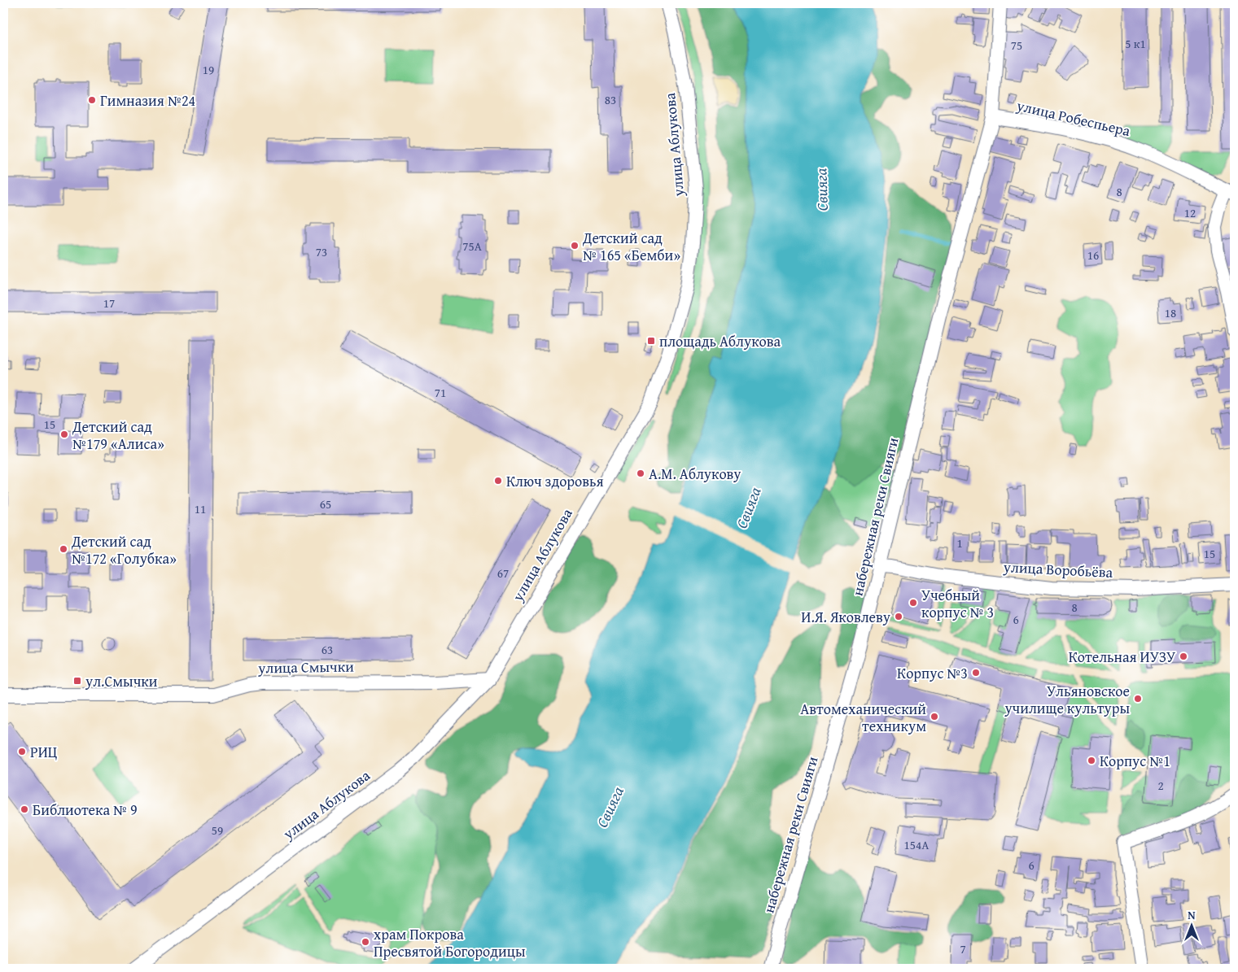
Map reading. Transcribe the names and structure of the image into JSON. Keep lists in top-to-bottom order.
{
  "streets": {
    "street": [
      "улица Робеспьера",
      "улица Аблукова",
      "набережная реки Свияги",
      "улица Воробьёва",
      "улица Смычки"
    ]
  },
  "crossings": [
    ["улица Робеспьера", "набережная реки Свияги"],
    ["улица Аблукова", "улица Смычки"],
    ["набережная реки Свияги", "улица Воробьёва"]
  ],
  "water": ["Свияга"],
  "places": {
    "other": [
      "Гимназия №24",
      "Детский сад № 165 «Бемби»",
      "Детский сад №179 «Алиса»",
      "А.М. Аблукову",
      "Ключ здоровья",
      "Детский сад №172 «Голубка»",
      "Учебный корпус № 3",
      "И.Я. Яковлеву",
      "Котельная ИУЗУ",
      "Корпус №3",
      "Ульяновское училище культуры",
      "Автомеханический техникум",
      "РИЦ",
      "Корпус №1",
      "Библиотека № 9",
      "храм Покрова Пресвятой Богородицы"
    ],
    "transit": ["площадь Аблукова", "ул.Смычки"]
  },
  "house_numbers": [
    "5 к1",
    "75",
    "19",
    "83",
    "8",
    "12",
    "75А",
    "73",
    "16",
    "17",
    "18",
    "71",
    "15",
    "65",
    "11",
    "1",
    "15",
    "67",
    "8",
    "6",
    "63",
    "2",
    "59",
    "154А",
    "6",
    "7"
  ],
  "north": "top"
}
